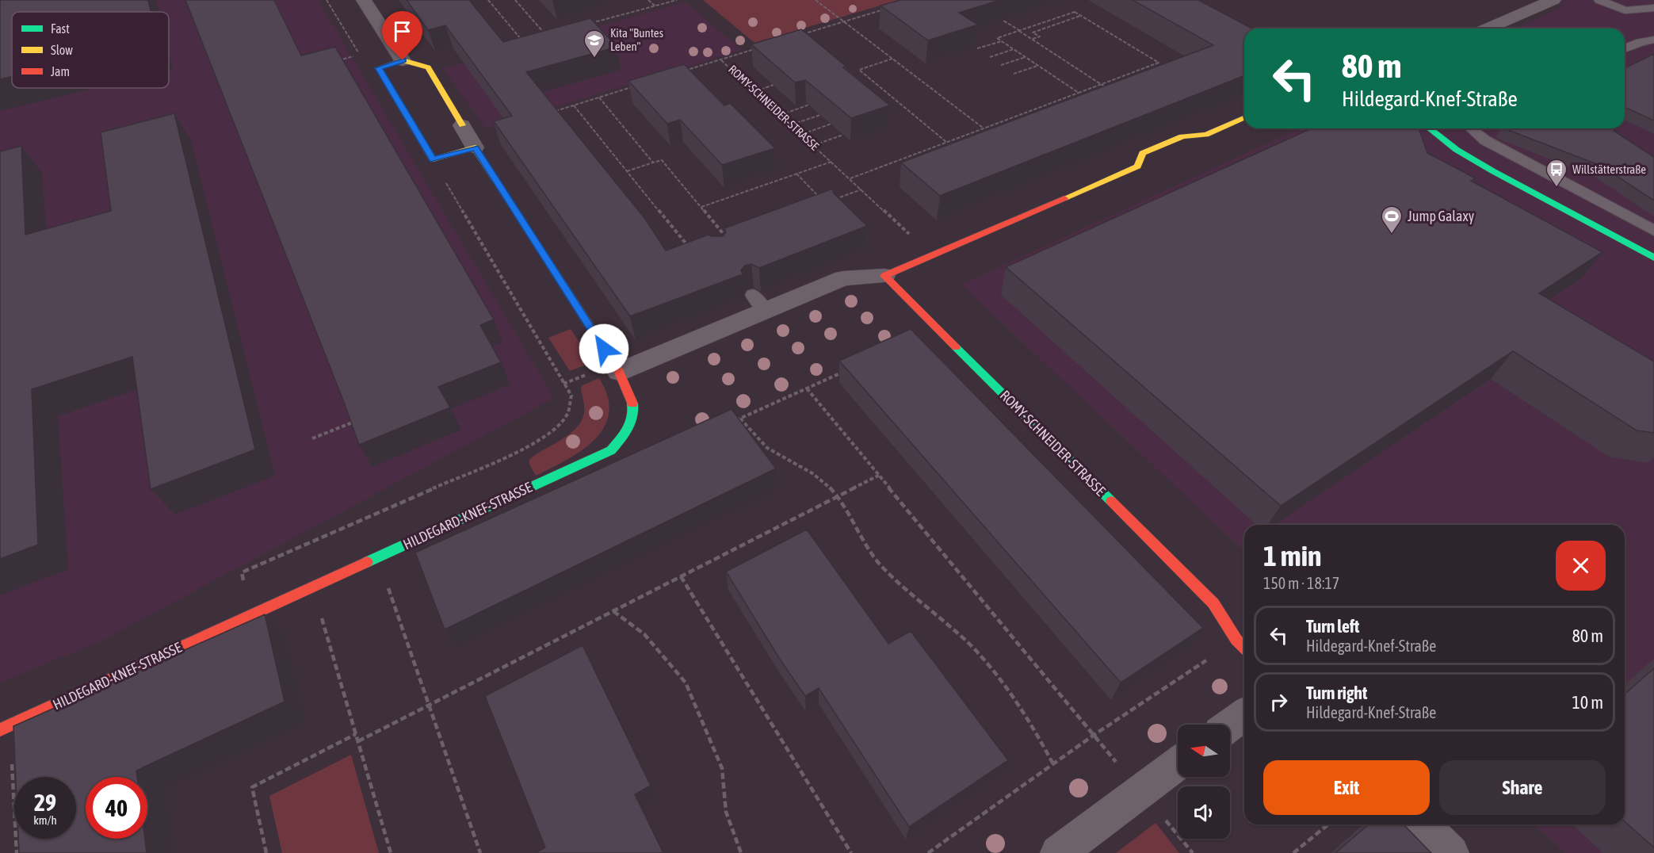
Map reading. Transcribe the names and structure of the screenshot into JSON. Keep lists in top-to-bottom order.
{
  "streets": {
    "street": ["ROMY-SCHNEIDER-STRASSE", "HILDEGARD-KNEF-STRASSE"]
  },
  "places": {
    "school or university": ["Kita \"Buntes Leben\""],
    "bus stop": ["Willstätterstraße"],
    "sports": ["Jump Galaxy"]
  },
  "legend": ["Fast", "Slow", "Jam"],
  "north": "left",
  "page": {
    "turn": ["80 m", "Hildegard-Knef-Straße"],
    "heading": ["1 min", "150 m · 18:17"],
    "list": [
      {
        "name": "Turn left",
        "note": "Hildegard-Knef-Straße",
        "value": "80 m"
      },
      {
        "name": "Turn right",
        "note": "Hildegard-Knef-Straße",
        "value": "10 m"
      }
    ],
    "buttons": ["Exit", "Share"],
    "speed": "29 km/h",
    "limit": "40"
  }
}
